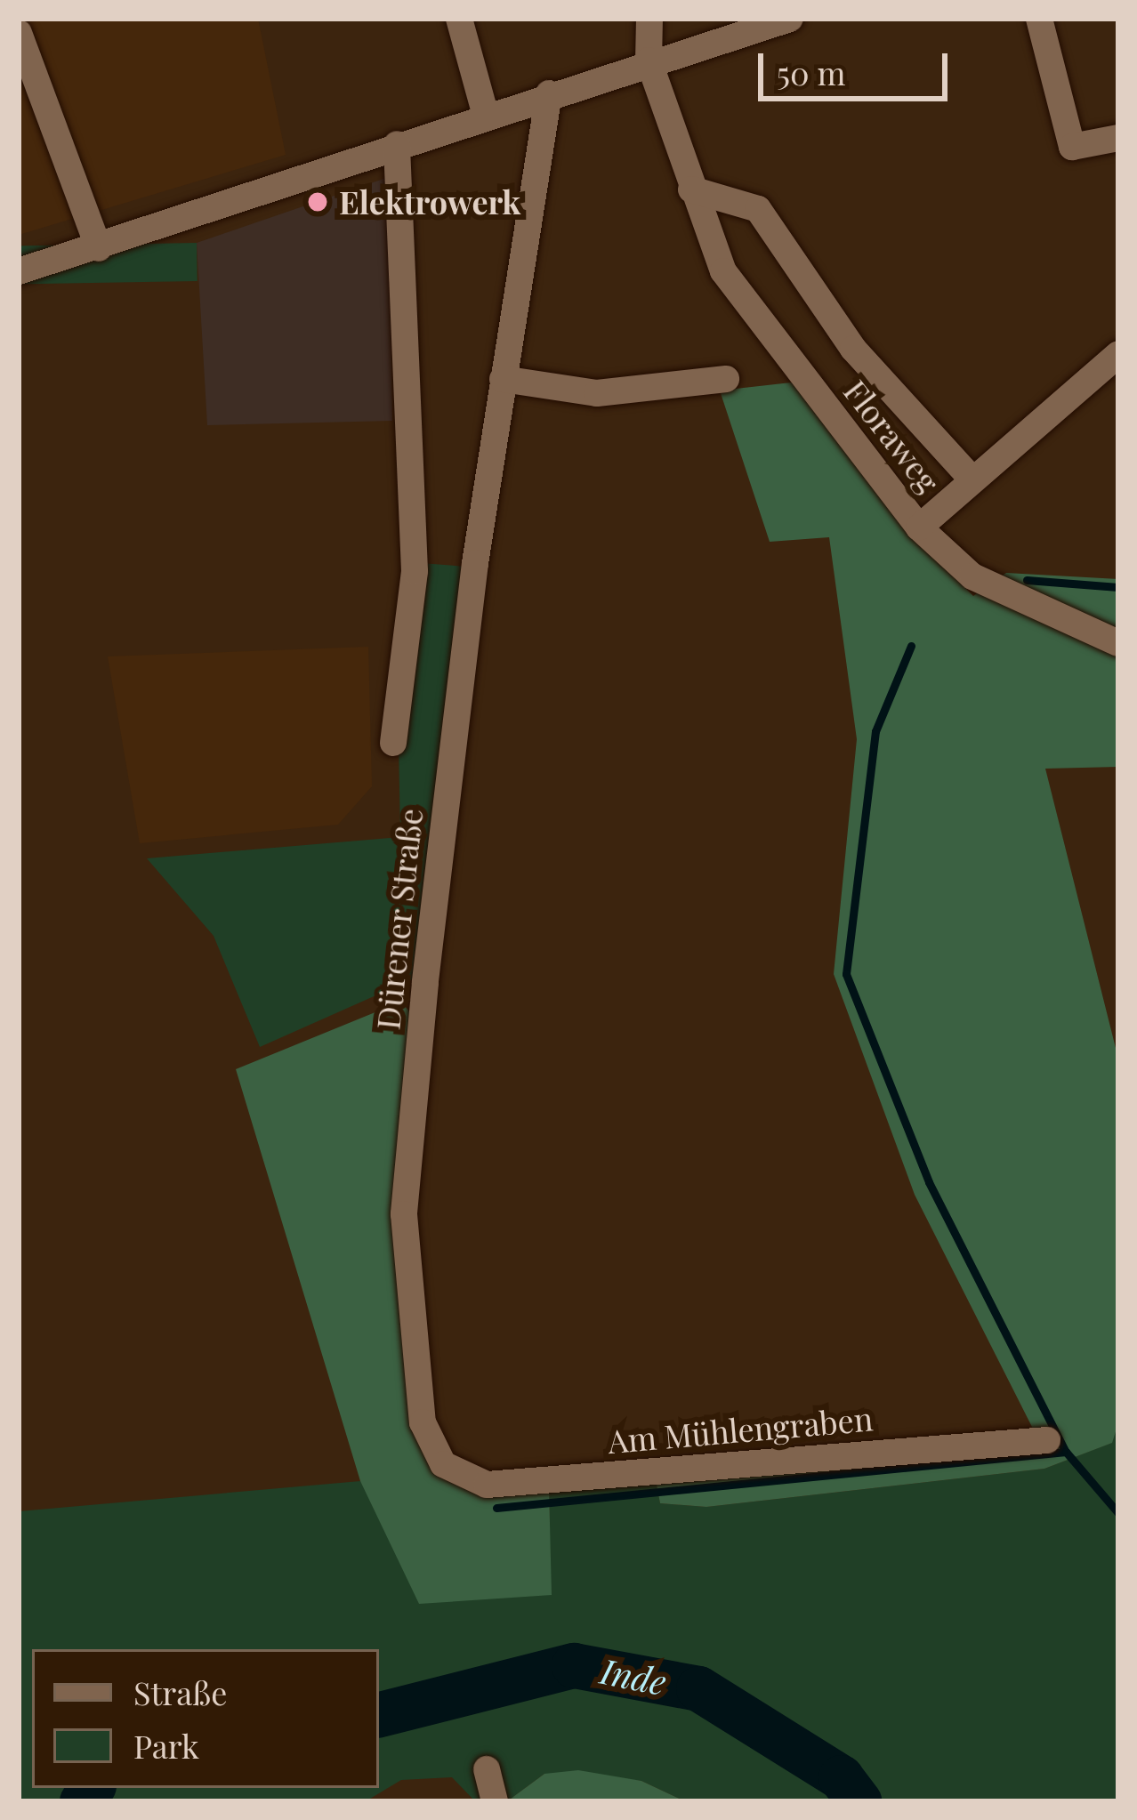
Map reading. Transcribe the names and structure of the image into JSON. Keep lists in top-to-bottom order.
{
  "streets": {
    "street": ["Floraweg", "Dürener Straße", "Am Mühlengraben"]
  },
  "crossings": [
    ["Dürener Straße", "Am Mühlengraben"]
  ],
  "water": ["Inde"],
  "places": ["Elektrowerk"],
  "legend": ["Straße", "Park"],
  "scale_bar": "50 m"
}
